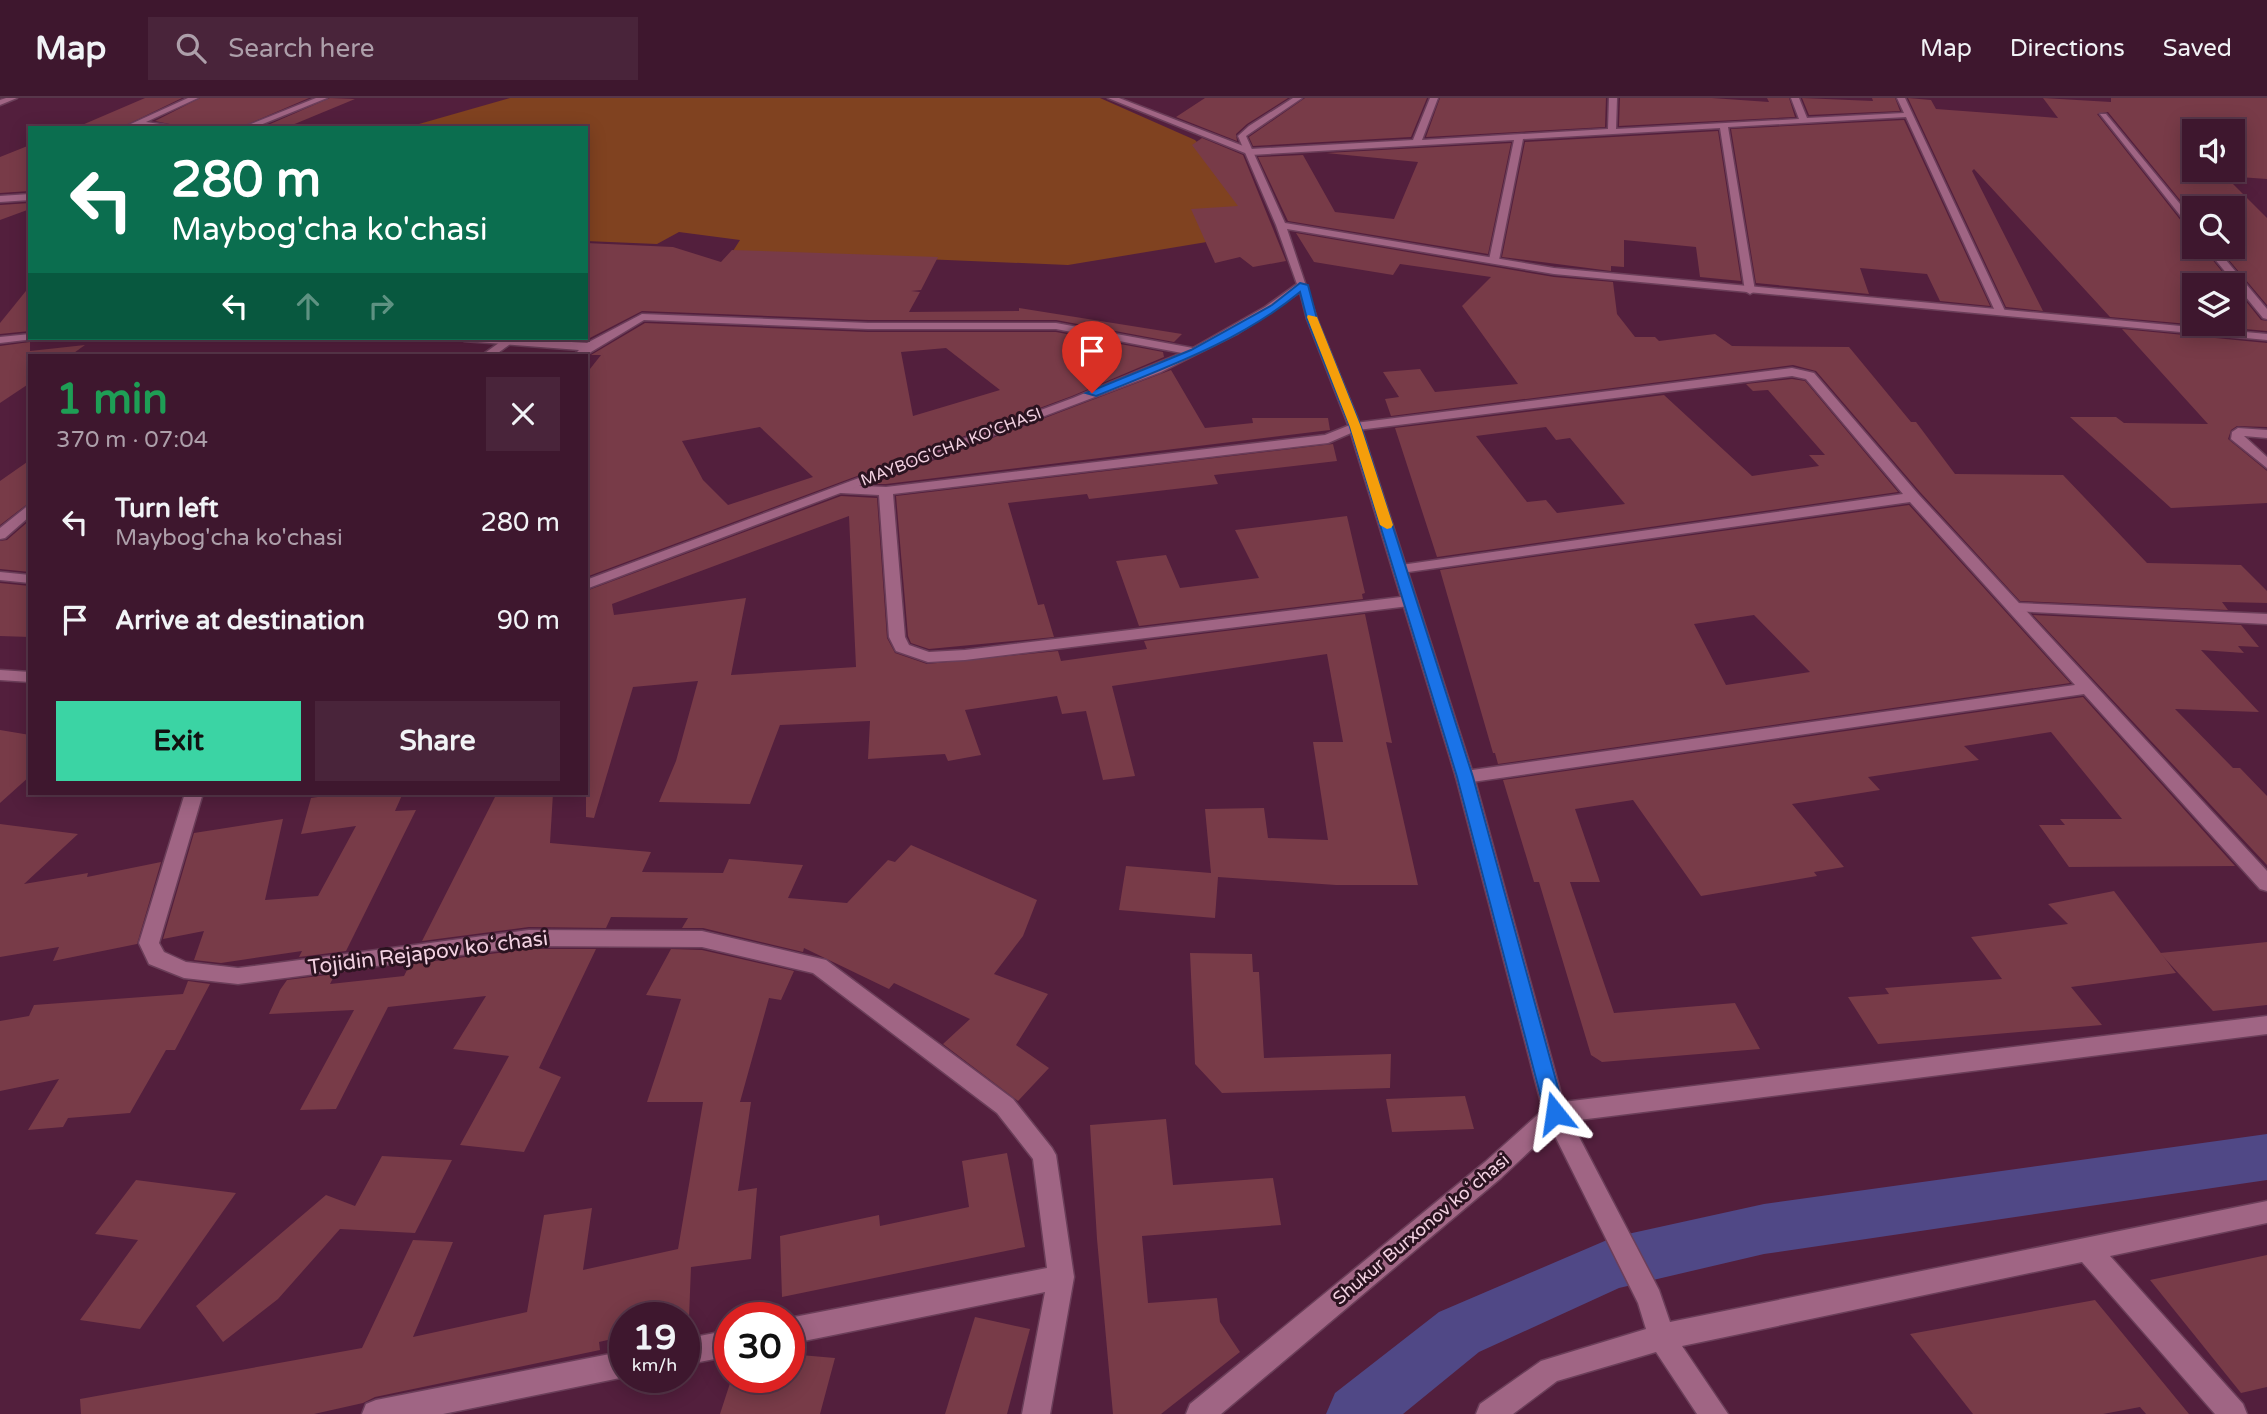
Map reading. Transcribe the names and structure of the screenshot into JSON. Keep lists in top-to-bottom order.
{
  "streets": {
    "street": ["MAYBOG'CHA KO'CHASI", "Tojidin Rejapov koʻchasi", "Shukur Burxonov koʻchasi"]
  },
  "page": {
    "header": "Map",
    "search": "Search here",
    "nav": ["Map", "Directions", "Saved"],
    "turn": ["280 m", "Maybog'cha ko'chasi"],
    "heading": ["1 min", "370 m · 07:04"],
    "list": [
      {
        "name": "Turn left",
        "note": "Maybog'cha ko'chasi",
        "value": "280 m"
      },
      {
        "name": "Arrive at destination",
        "value": "90 m"
      }
    ],
    "buttons": ["Exit", "Share"],
    "speed": "19 km/h",
    "limit": "30"
  }
}
